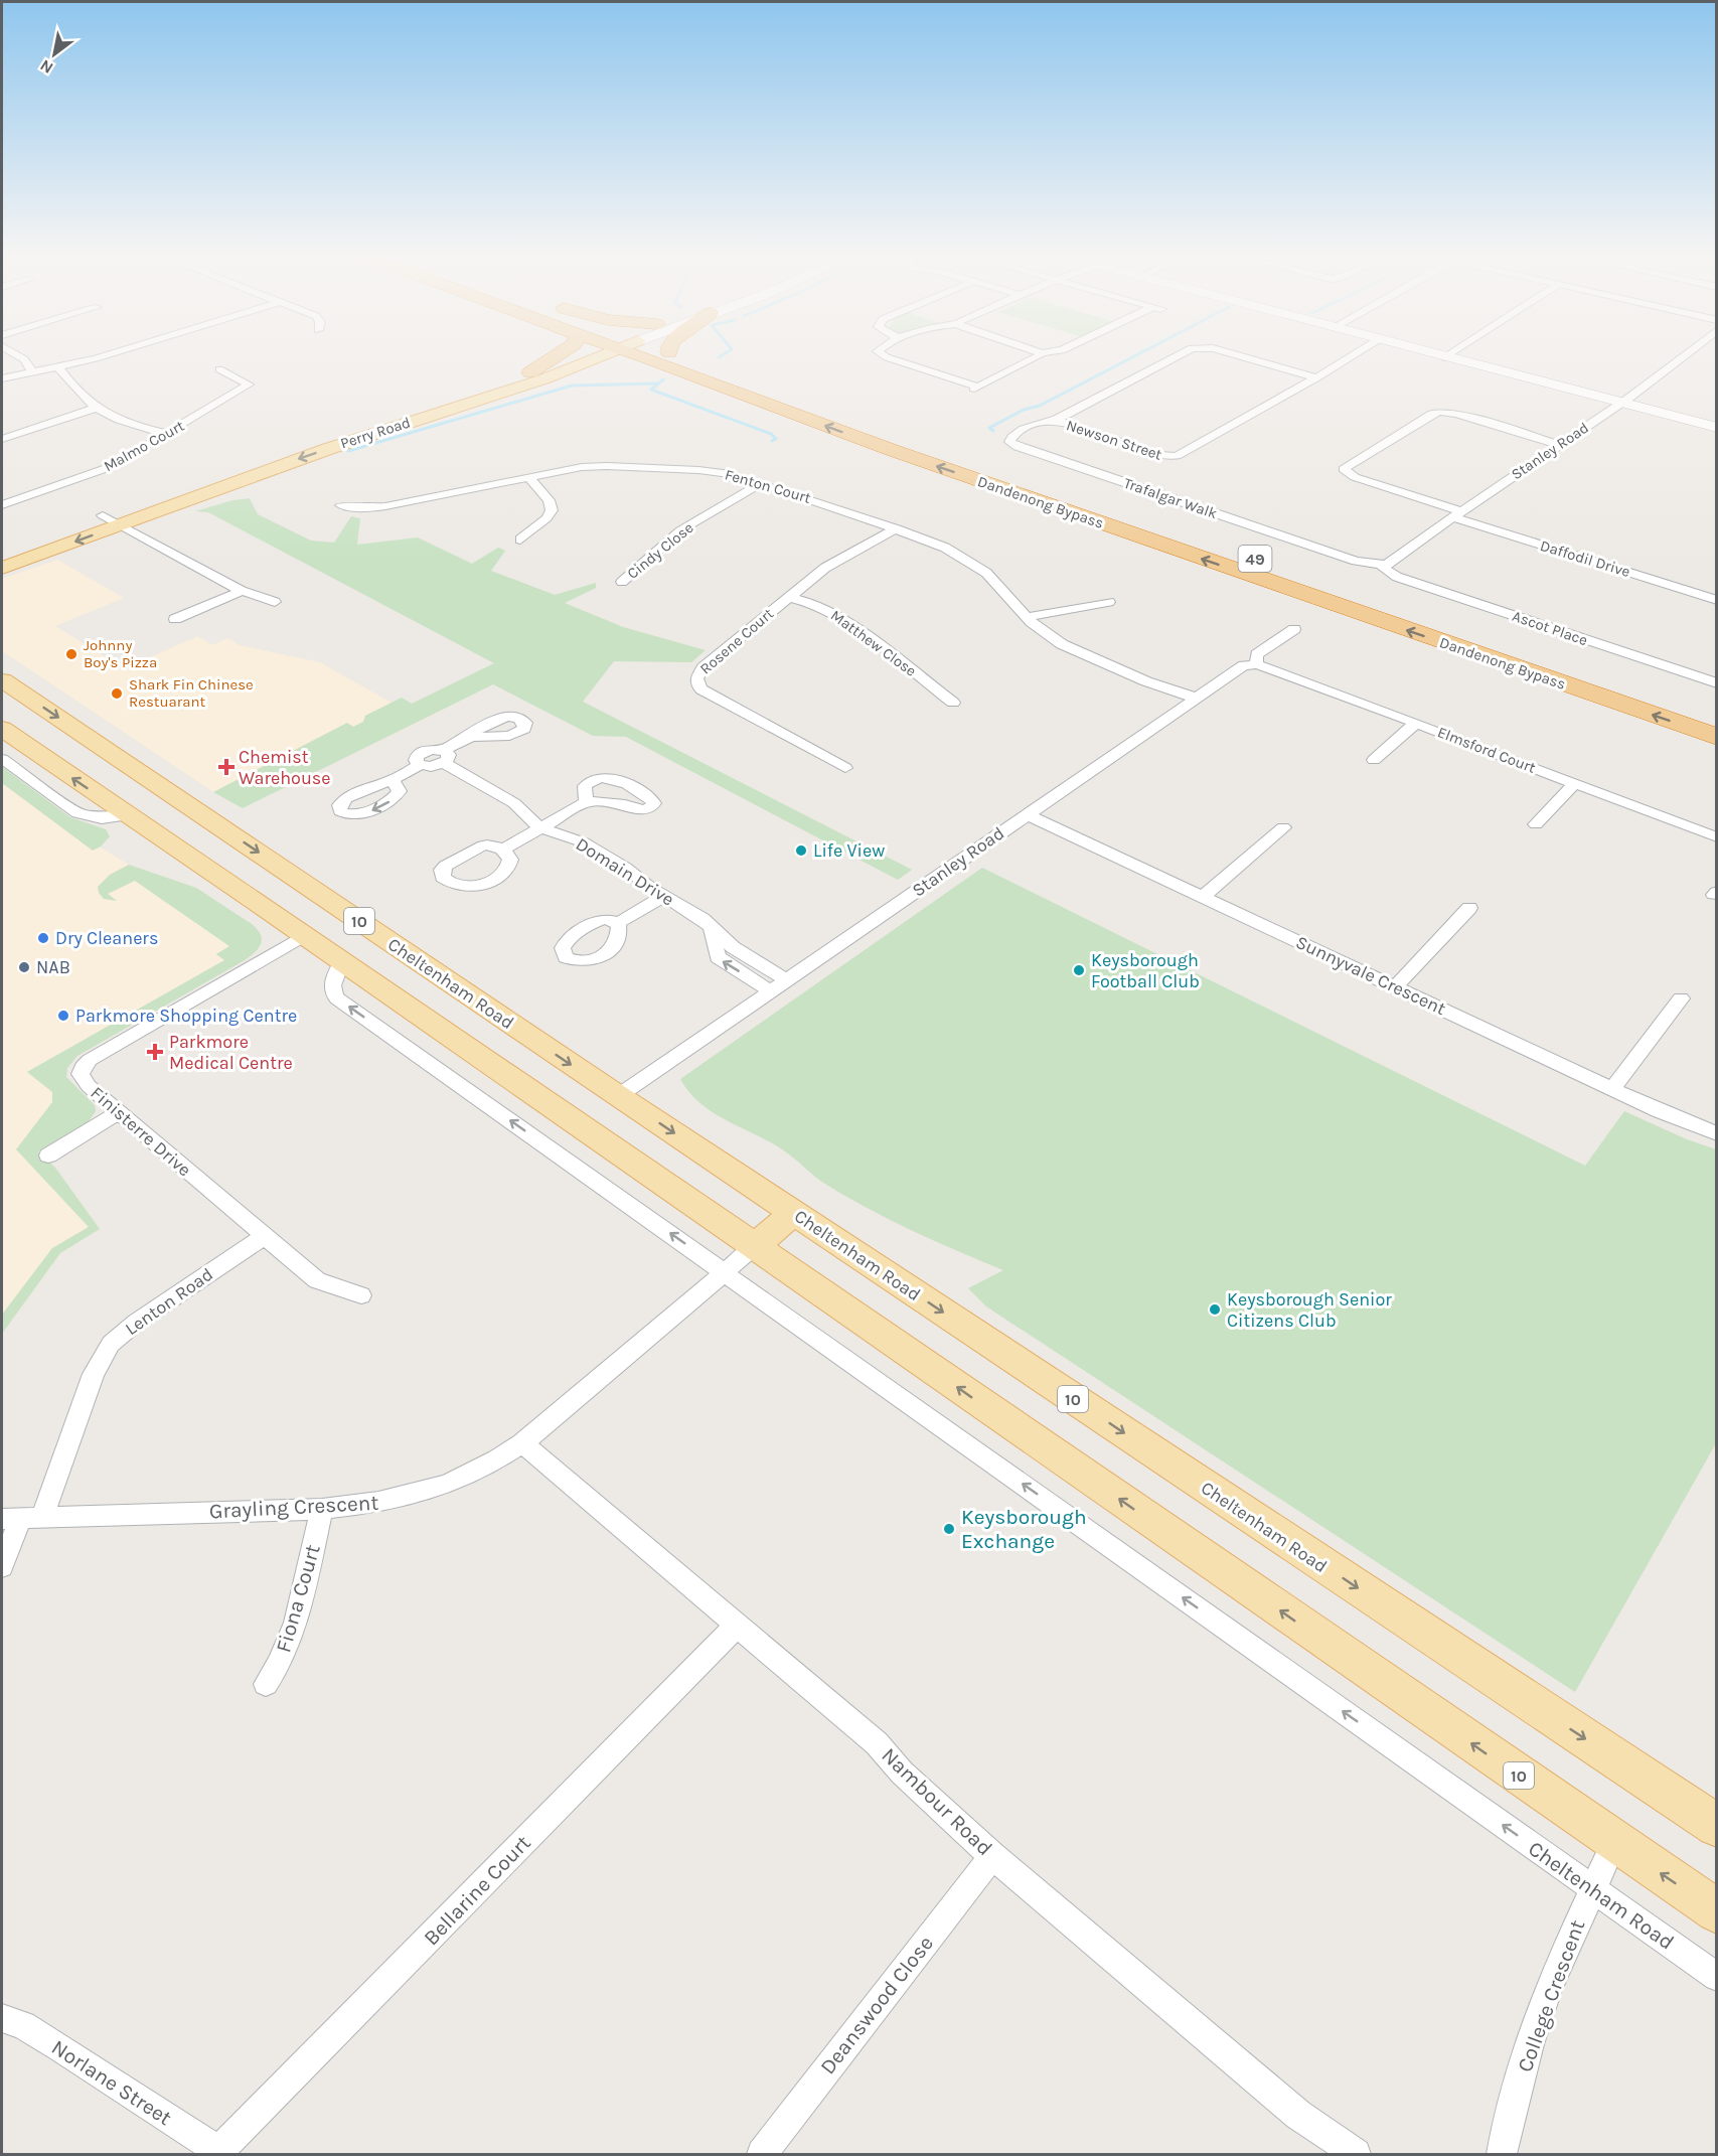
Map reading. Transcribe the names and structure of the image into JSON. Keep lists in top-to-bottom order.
{
  "streets": {
    "highway": ["Dandenong Bypass", "49"],
    "main road": ["Perry Road", "10", "Cheltenham Road"],
    "street": [
      "Newson Street",
      "Malmo Court",
      "Stanley Road",
      "Fenton Court",
      "Trafalgar Walk",
      "Cindy Close",
      "Daffodil Drive",
      "Ascot Place",
      "Rosene Court",
      "Matthew Close",
      "Elmsford Court",
      "Domain Drive",
      "Sunnyvale Crescent",
      "Finisterre Drive",
      "Lenton Road",
      "Grayling Crescent",
      "Fiona Court",
      "Nambour Road",
      "Bellarine Court",
      "College Crescent",
      "Deanswood Close",
      "Norlane Street"
    ]
  },
  "crossings": [
    ["Newson Street", "Trafalgar Walk"],
    ["Stanley Road", "Fenton Court"],
    ["Stanley Road", "Trafalgar Walk"],
    ["Stanley Road", "Daffodil Drive"],
    ["Stanley Road", "Ascot Place"],
    ["Stanley Road", "Elmsford Court"],
    ["Stanley Road", "Domain Drive"],
    ["Stanley Road", "Sunnyvale Crescent"],
    ["Stanley Road", "Cheltenham Road"],
    ["Fenton Court", "Cindy Close"],
    ["Fenton Court", "Rosene Court"],
    ["Trafalgar Walk", "Ascot Place"],
    ["Rosene Court", "Matthew Close"],
    ["10", "Cheltenham Road"],
    ["10", "Finisterre Drive"],
    ["10", "Grayling Crescent"],
    ["10", "College Crescent"],
    ["Cheltenham Road", "Grayling Crescent"],
    ["Cheltenham Road", "College Crescent"],
    ["Finisterre Drive", "Lenton Road"],
    ["Lenton Road", "Grayling Crescent"],
    ["Grayling Crescent", "Fiona Court"],
    ["Grayling Crescent", "Nambour Road"],
    ["Nambour Road", "Bellarine Court"],
    ["Nambour Road", "Deanswood Close"],
    ["Bellarine Court", "Norlane Street"]
  ],
  "places": {
    "other": [
      "Johnny Boy's Pizza",
      "Shark Fin Chinese Restuarant",
      "Life View",
      "Dry Cleaners",
      "NAB",
      "Keysborough Football Club",
      "Parkmore Shopping Centre",
      "Keysborough Senior Citizens Club",
      "Keysborough Exchange"
    ],
    "health": ["Chemist Warehouse", "Parkmore Medical Centre"]
  },
  "north": "bottom left"
}
